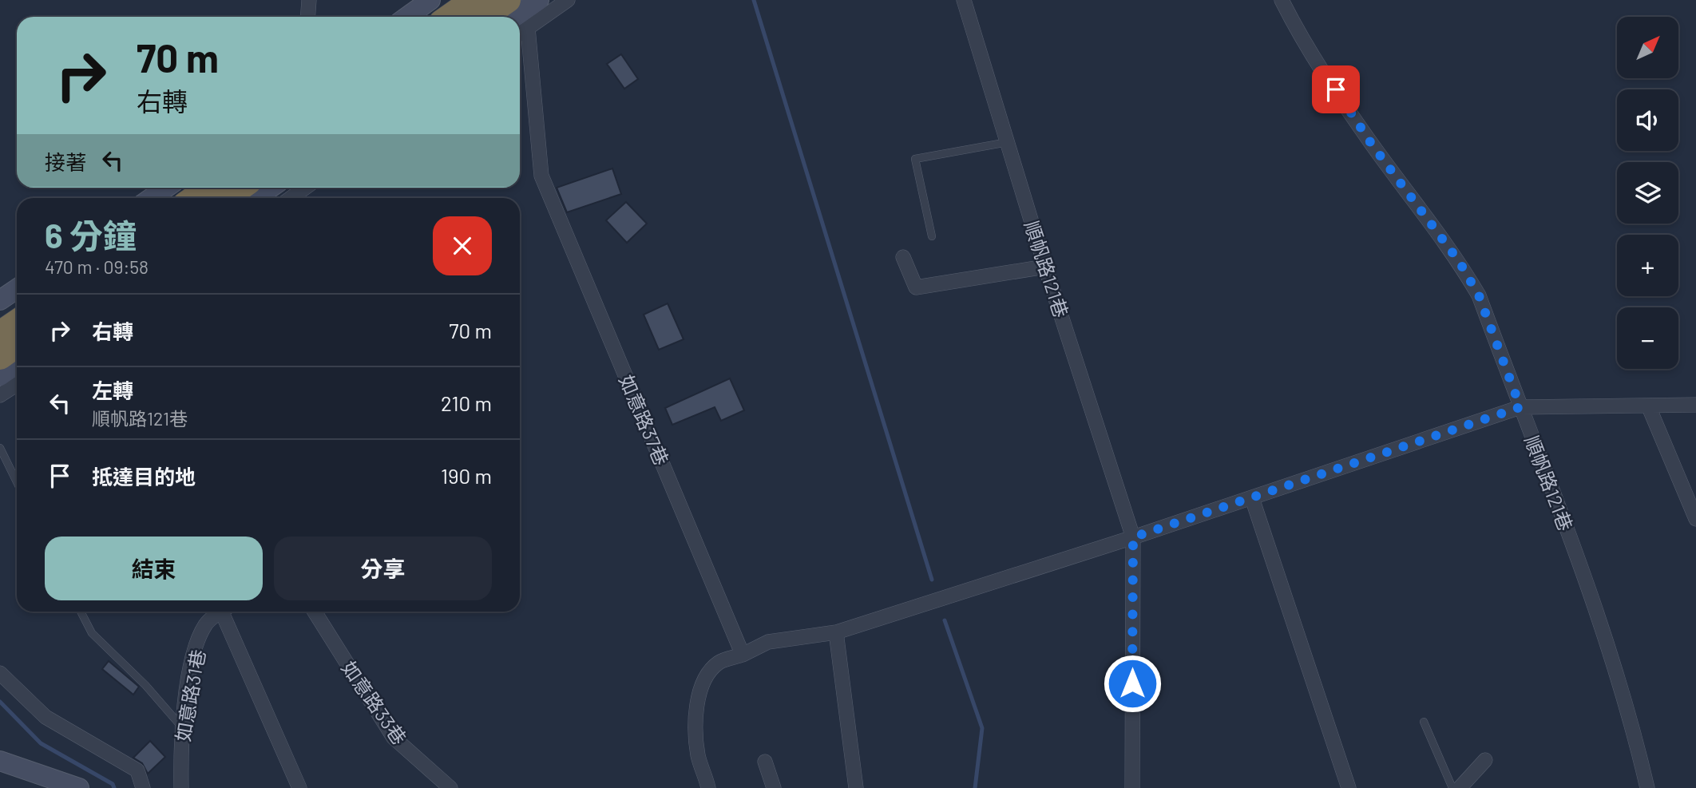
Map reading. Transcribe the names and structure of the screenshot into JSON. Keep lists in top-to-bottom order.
{
  "streets": {
    "street": [
      "順帆路121巷",
      "如意路37巷",
      "如意路31巷",
      "如意路33巷"
    ]
  },
  "north": "top right",
  "page": {
    "map_buttons": ["+", "−"],
    "turn": ["70 m", "右轉"],
    "then": "接著",
    "heading": ["6 分鐘", "470 m · 09:58"],
    "list": [
      {
        "name": "右轉",
        "value": "70 m"
      },
      {
        "name": "左轉",
        "note": "順帆路121巷",
        "value": "210 m"
      },
      {
        "name": "抵達目的地",
        "value": "190 m"
      }
    ],
    "buttons": ["結束", "分享"]
  }
}
